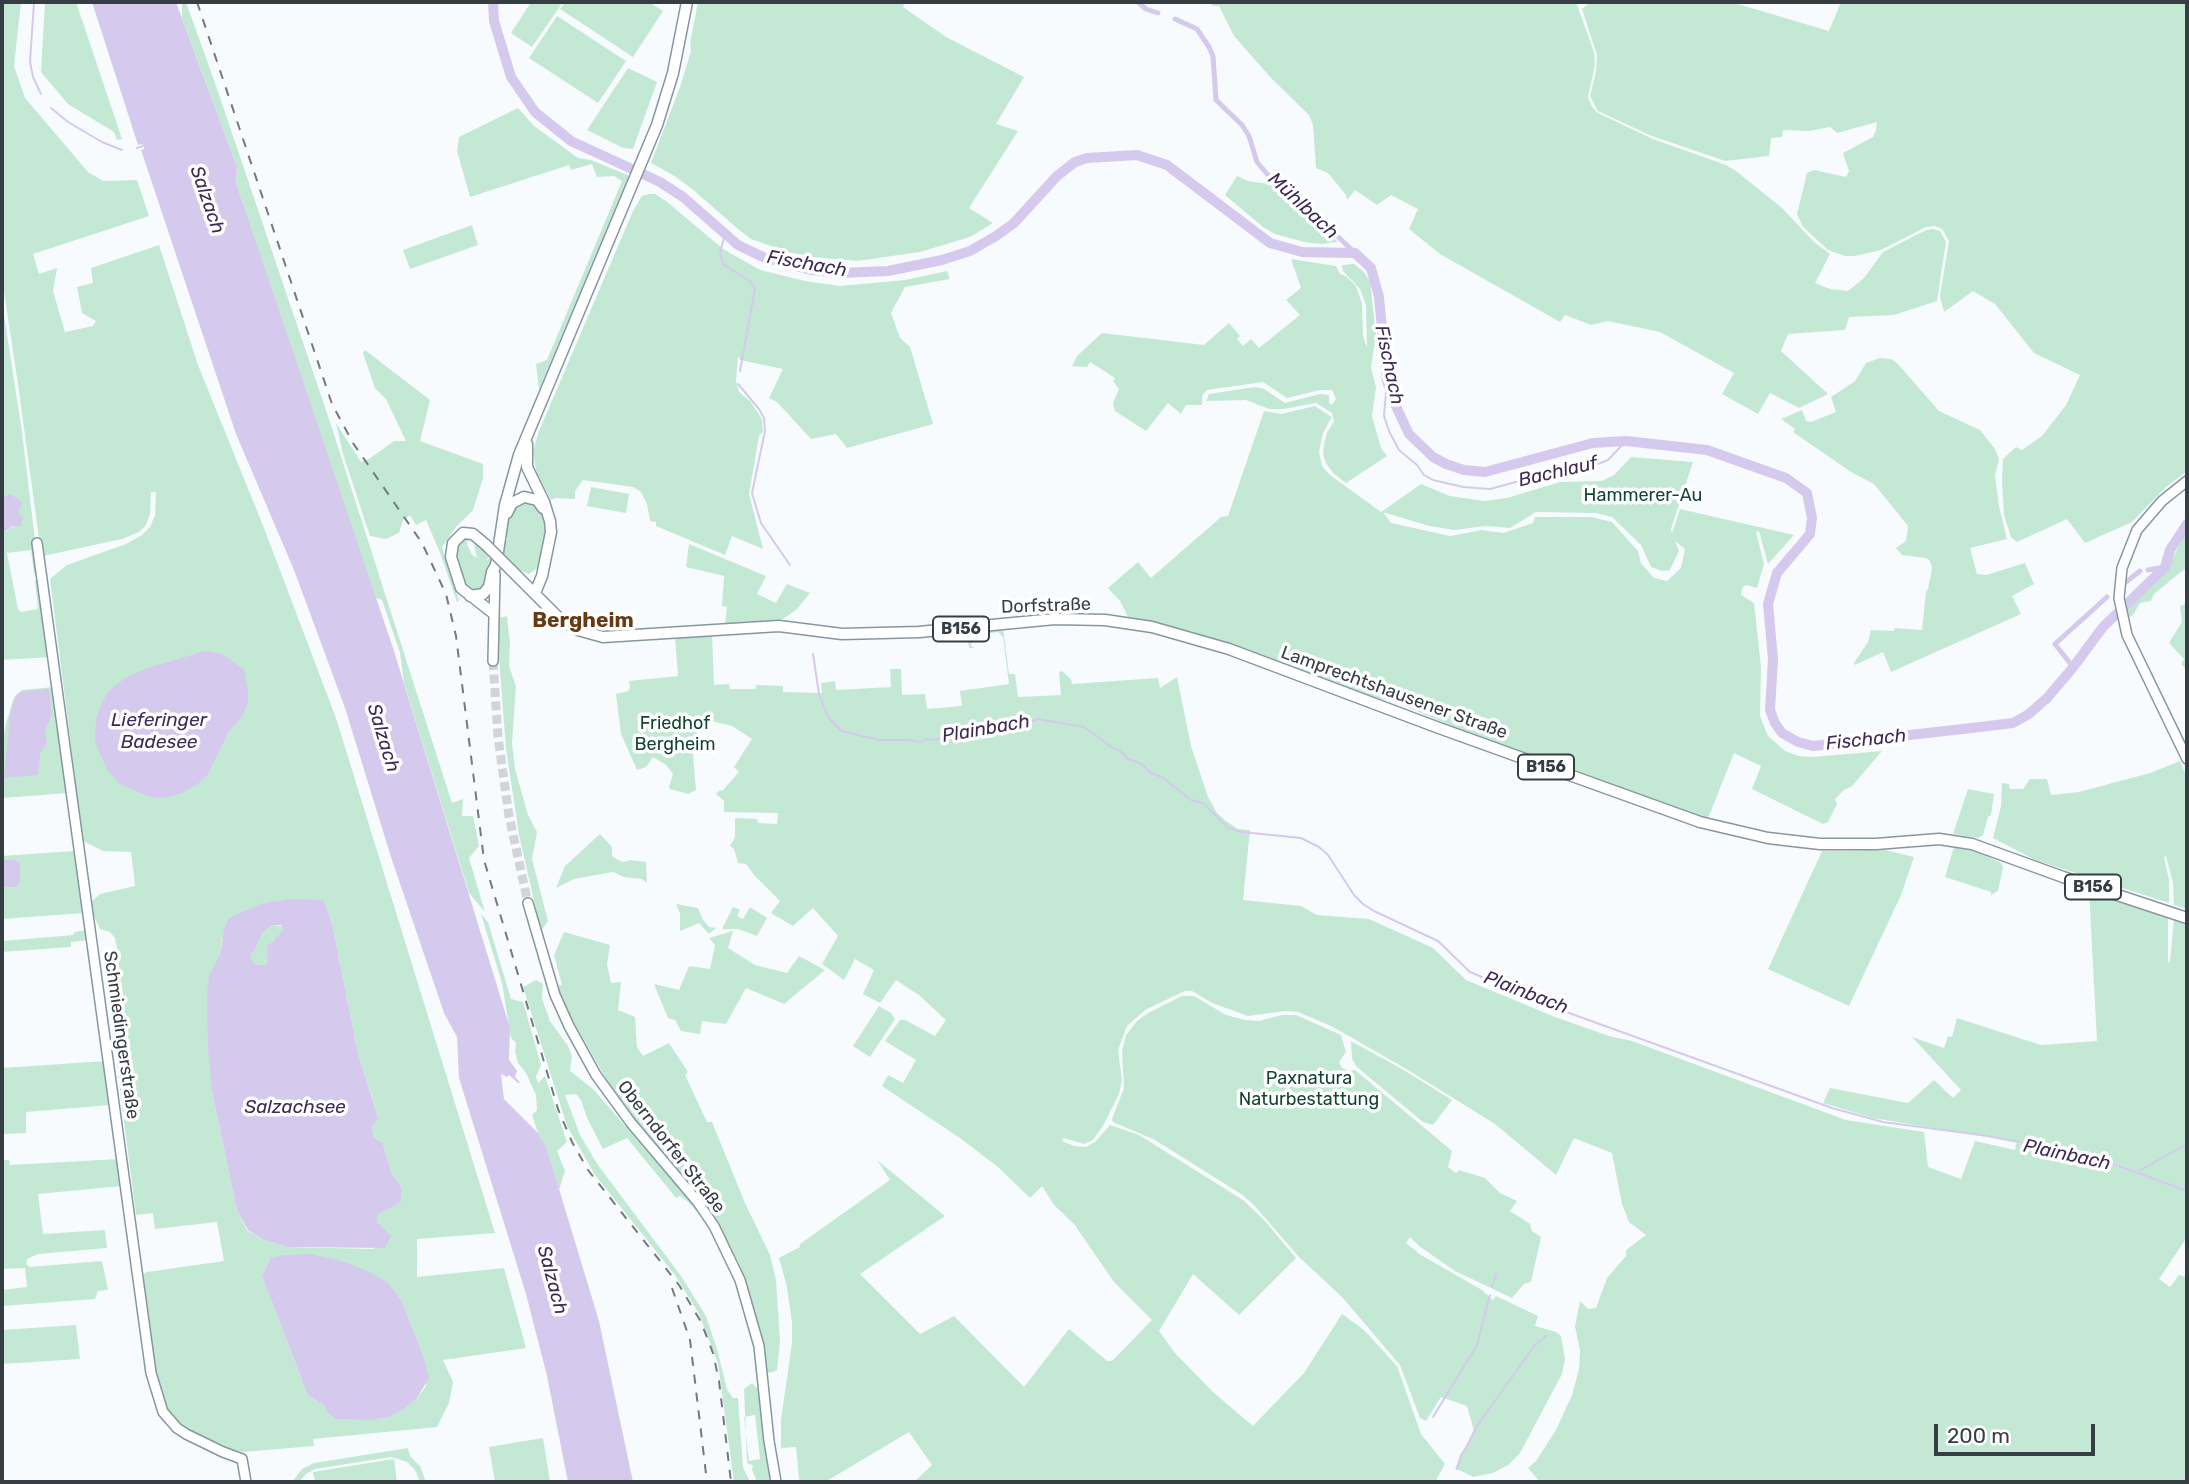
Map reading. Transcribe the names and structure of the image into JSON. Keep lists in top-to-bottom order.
{
  "streets": {
    "main road": [
      "Dorfstraße",
      "B156",
      "Lamprechtshausener Straße",
      "Schmiedingerstraße",
      "Oberndorfer Straße"
    ]
  },
  "crossings": [
    ["Dorfstraße", "B156"],
    ["Dorfstraße", "Lamprechtshausener Straße"]
  ],
  "districts": ["Bergheim"],
  "water": [
    "Salzach",
    "Mühlbach",
    "Fischach",
    "Bachlauf",
    "Lieferinger Badesee",
    "Plainbach",
    "Salzachsee"
  ],
  "parks": ["Hammerer-Au", "Friedhof Bergheim", "Paxnatura Naturbestattung"],
  "scale_bar": "200 m"
}
